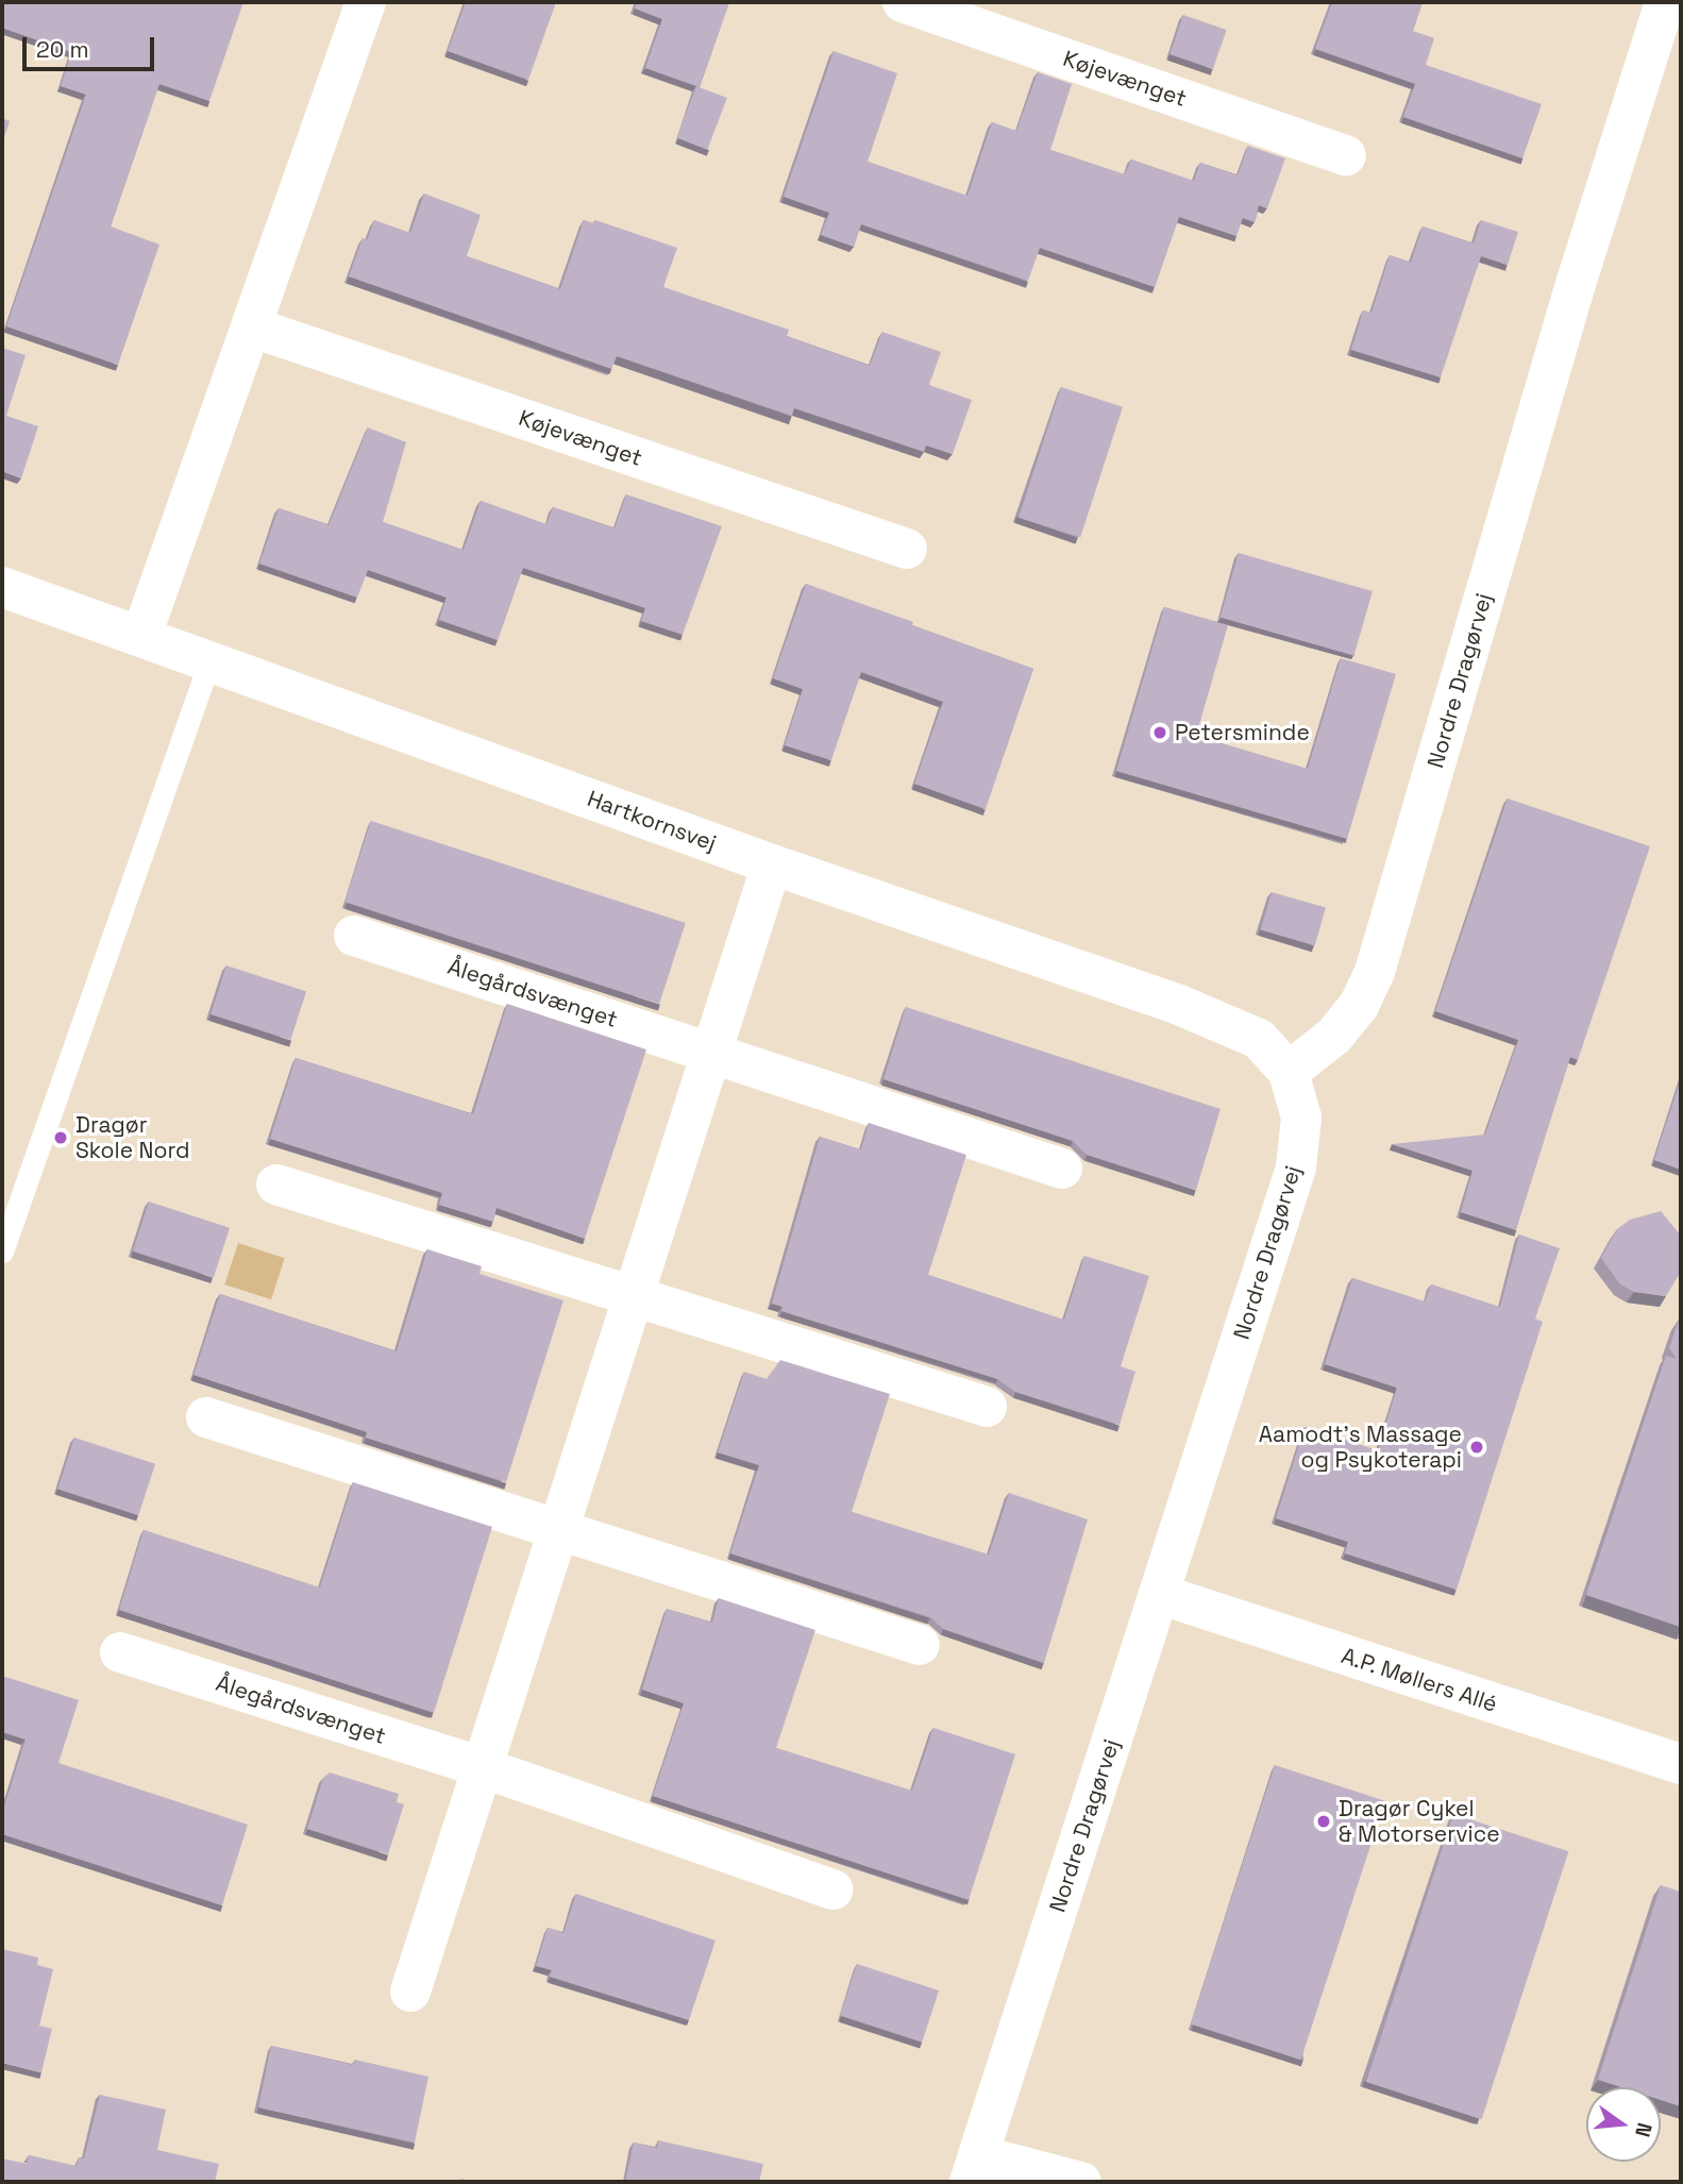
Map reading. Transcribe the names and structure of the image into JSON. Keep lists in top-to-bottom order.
{
  "streets": {
    "street": [
      "Køjevænget",
      "Nordre Dragørvej",
      "Hartkornsvej",
      "Ålegårdsvænget",
      "A.P. Møllers Allé"
    ]
  },
  "crossings": [
    ["Nordre Dragørvej", "Hartkornsvej"],
    ["Nordre Dragørvej", "A.P. Møllers Allé"]
  ],
  "places": [
    "Petersminde",
    "Dragør Skole Nord",
    "Aamodt's Massage og Psykoterapi",
    "Dragør Cykel & Motorservice"
  ],
  "scale_bar": "20 m",
  "north": "right"
}
